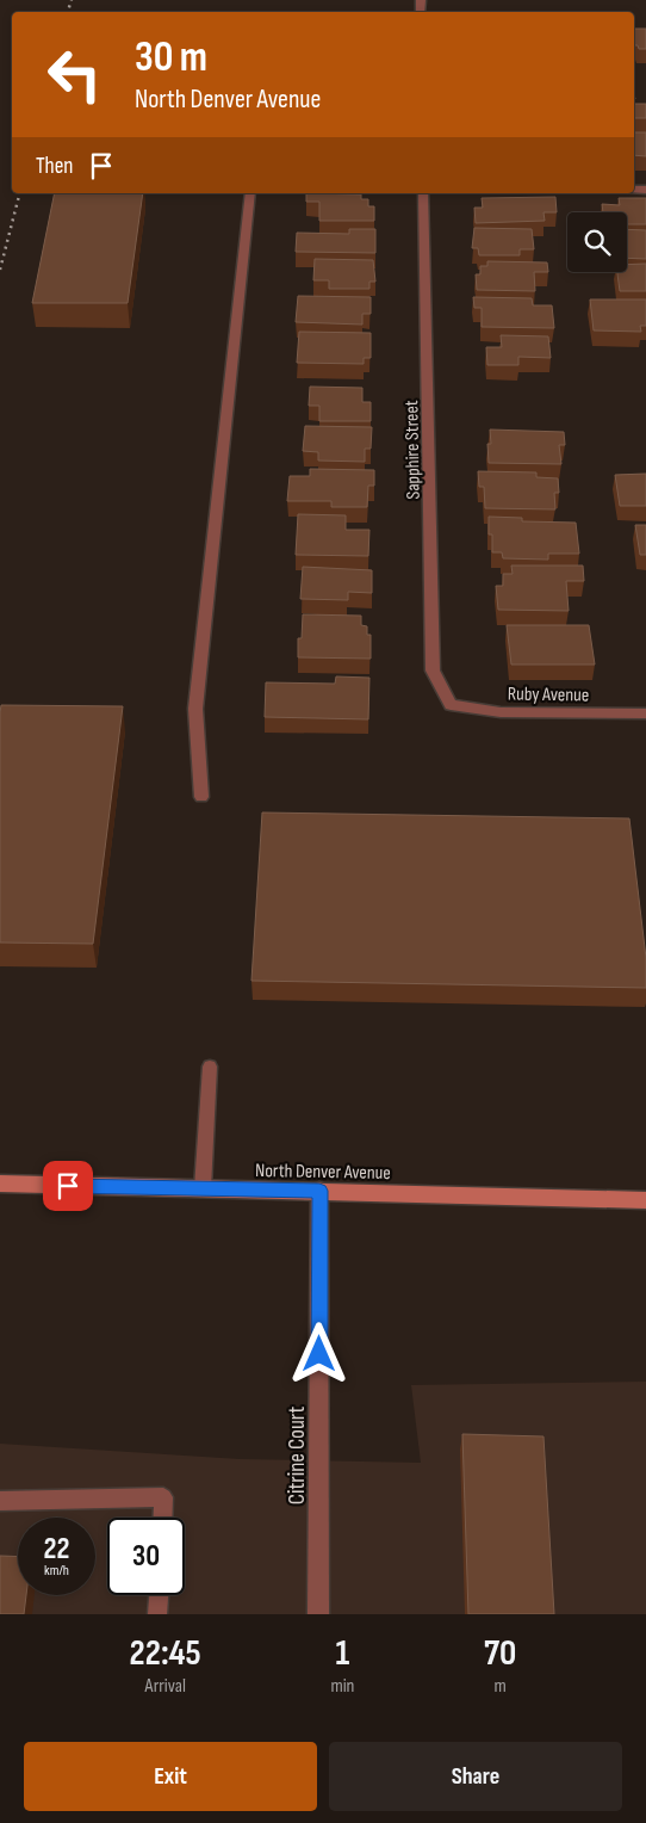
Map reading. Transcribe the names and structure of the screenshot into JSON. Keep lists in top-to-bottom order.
{
  "streets": {
    "main road": ["North Denver Avenue"],
    "street": ["Sapphire Street", "Ruby Avenue", "Citrine Court"]
  },
  "crossings": [
    ["Sapphire Street", "Ruby Avenue"],
    ["North Denver Avenue", "Citrine Court"]
  ],
  "page": {
    "turn": ["30 m", "North Denver Avenue"],
    "then": "Then",
    "speed": "22 km/h",
    "limit": "30",
    "eta": [
      "22:45",
      "Arrival",
      "1",
      "min",
      "70",
      "m"
    ],
    "buttons": ["Exit", "Share"]
  }
}
